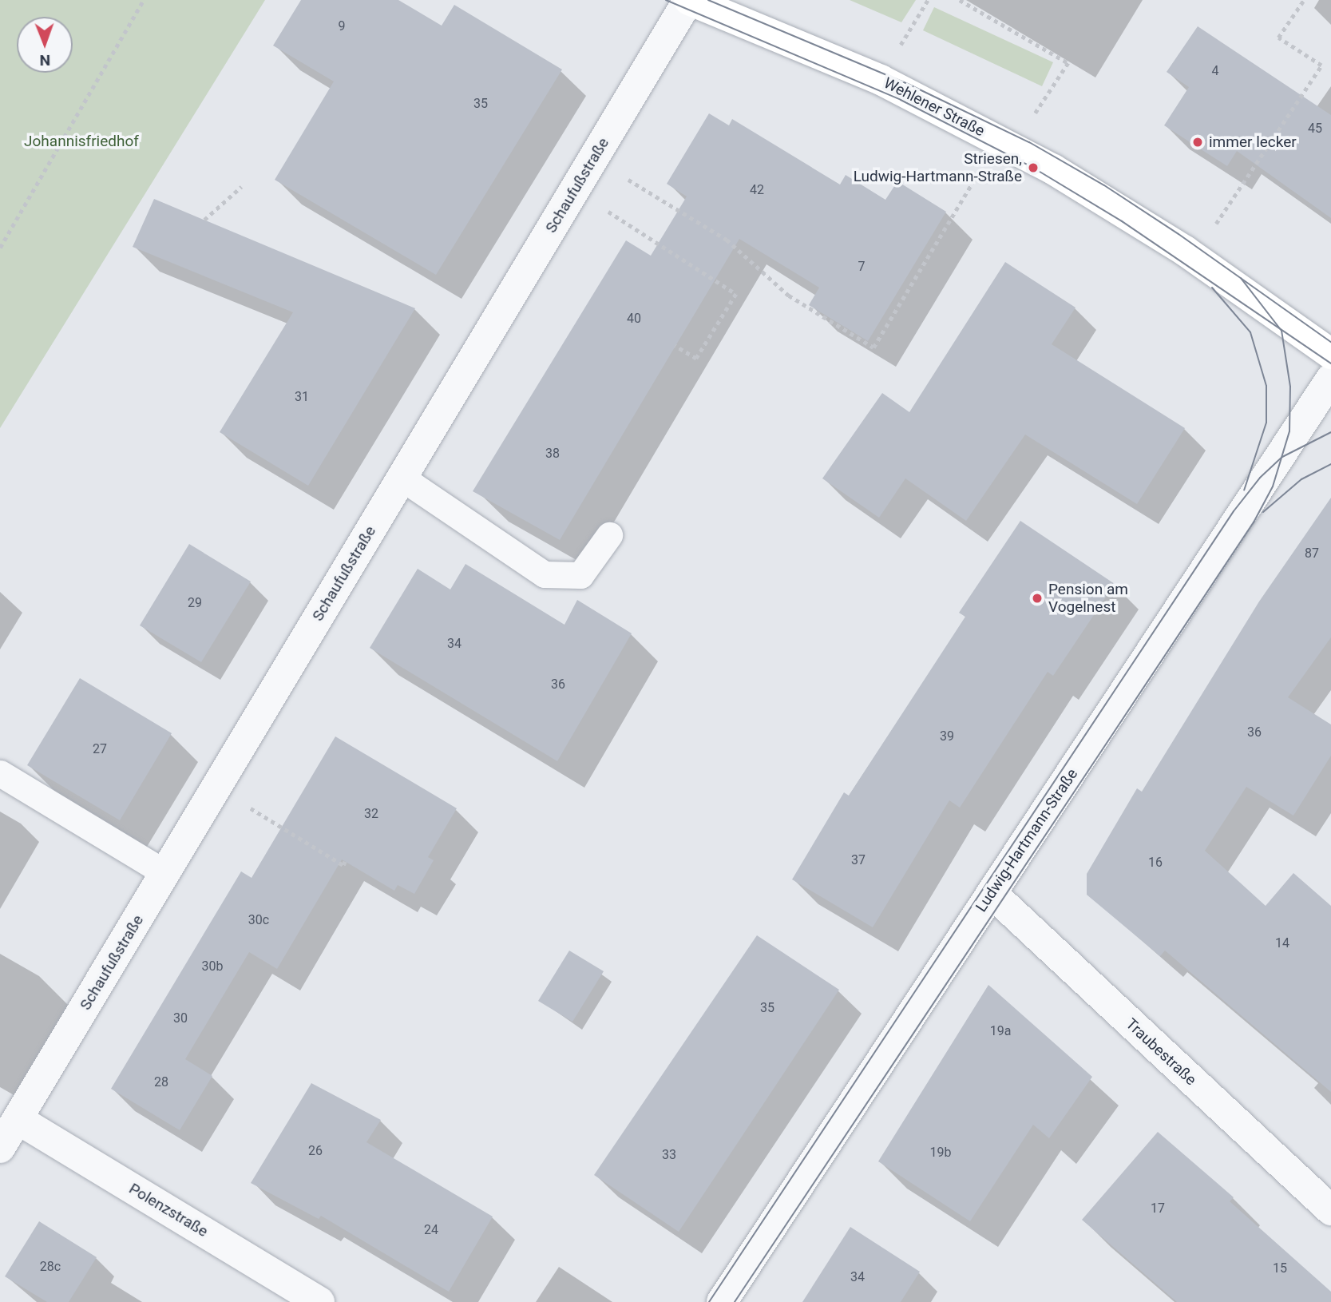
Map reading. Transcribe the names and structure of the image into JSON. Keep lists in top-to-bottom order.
{
  "streets": {
    "main road": ["Wehlener Straße"],
    "street": [
      "Schaufußstraße",
      "Ludwig-Hartmann-Straße",
      "Traubestraße",
      "Polenzstraße"
    ]
  },
  "crossings": [
    ["Wehlener Straße", "Schaufußstraße"],
    ["Schaufußstraße", "Polenzstraße"],
    ["Ludwig-Hartmann-Straße", "Traubestraße"]
  ],
  "parks": ["Johannisfriedhof"],
  "places": ["immer lecker", "Striesen, Ludwig-Hartmann-Straße", "Pension am Vogelnest"],
  "house_numbers": [
    "9",
    "4",
    "35",
    "45",
    "42",
    "7",
    "40",
    "31",
    "38",
    "87",
    "29",
    "34",
    "36",
    "36",
    "39",
    "27",
    "32",
    "37",
    "16",
    "30c",
    "14",
    "30b",
    "35",
    "30",
    "19a",
    "28",
    "26",
    "19b",
    "33",
    "17",
    "24",
    "28c",
    "15",
    "34"
  ],
  "north": "bottom"
}
